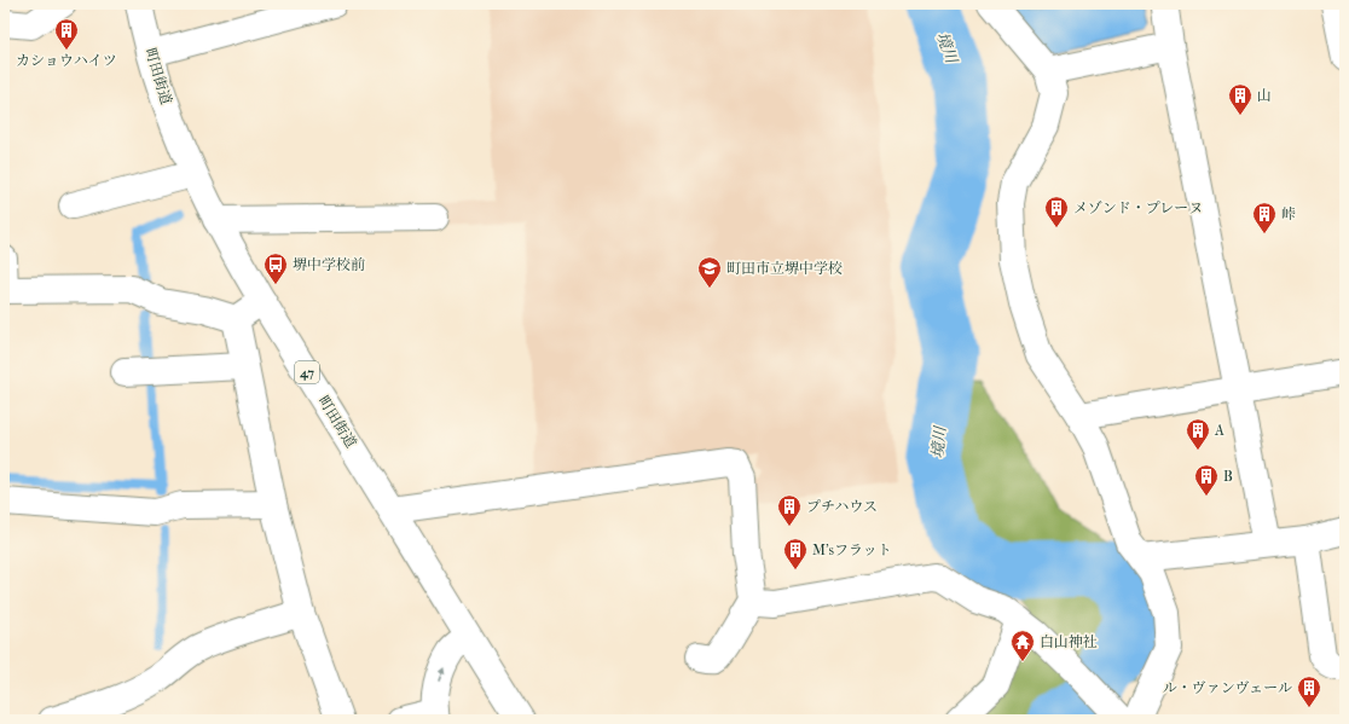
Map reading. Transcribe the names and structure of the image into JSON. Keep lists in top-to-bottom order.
{
  "streets": {
    "street": ["町田街道", "47"]
  },
  "water": ["境川"],
  "places": {
    "building": [
      "カショウハイツ",
      "山",
      "メゾンド・プレーヌ",
      "峠",
      "A",
      "B",
      "プチハウス",
      "M'sフラット",
      "ル・ヴァンヴェール"
    ],
    "bus stop": ["堺中学校前"],
    "school or university": ["町田市立堺中学校"],
    "temple": ["白山神社"]
  }
}
